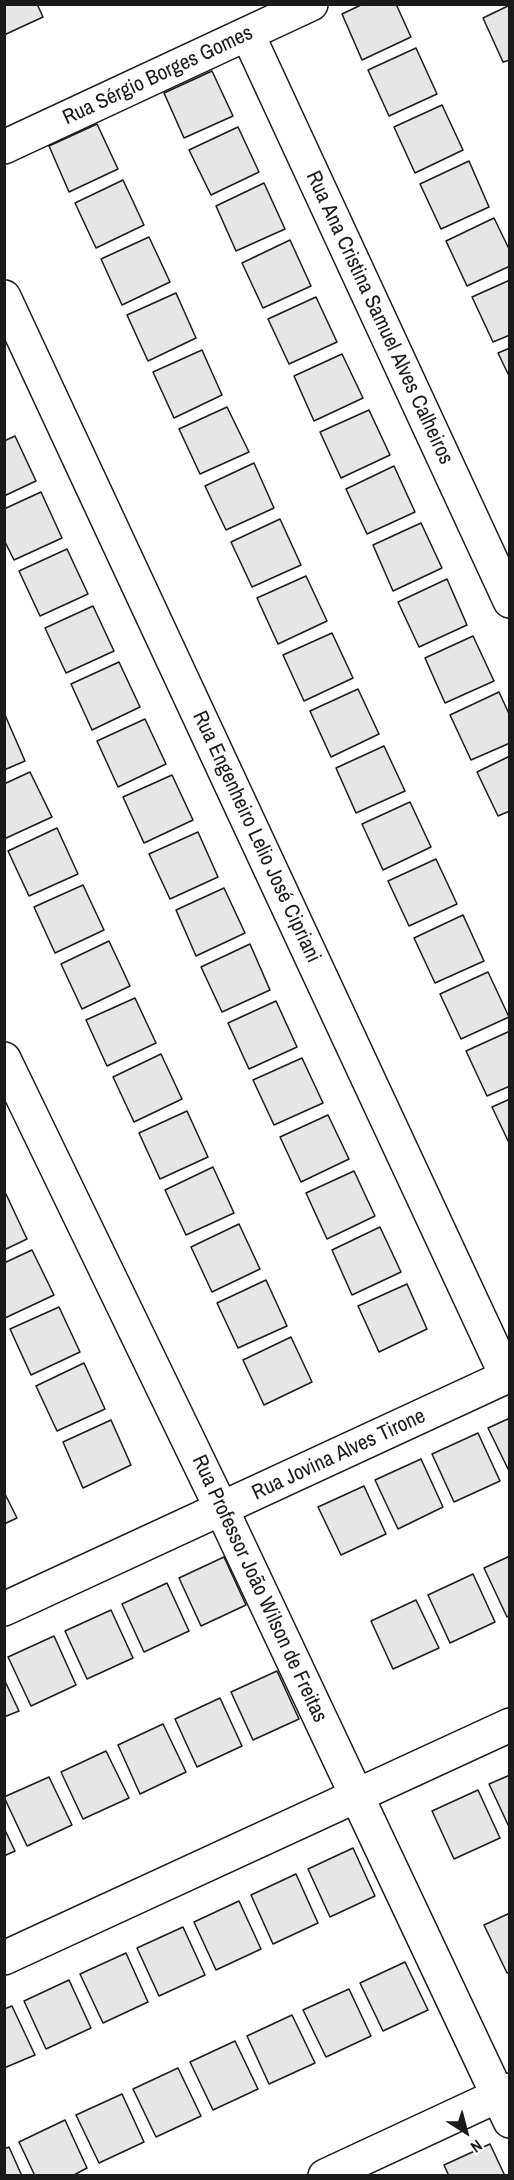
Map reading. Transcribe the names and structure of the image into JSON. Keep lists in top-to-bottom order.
{
  "streets": {
    "street": [
      "Rua Sérgio Borges Gomes",
      "Rua Ana Cristina Samuel Alves Calheiros",
      "Rua Engenheiro Lelio José Cipriani",
      "Rua Jovina Alves Tirone",
      "Rua Professor João Wilson de Freitas"
    ]
  },
  "crossings": [
    ["Rua Sérgio Borges Gomes", "Rua Ana Cristina Samuel Alves Calheiros"],
    ["Rua Engenheiro Lelio José Cipriani", "Rua Jovina Alves Tirone"],
    ["Rua Jovina Alves Tirone", "Rua Professor João Wilson de Freitas"]
  ],
  "north": "bottom right"
}
